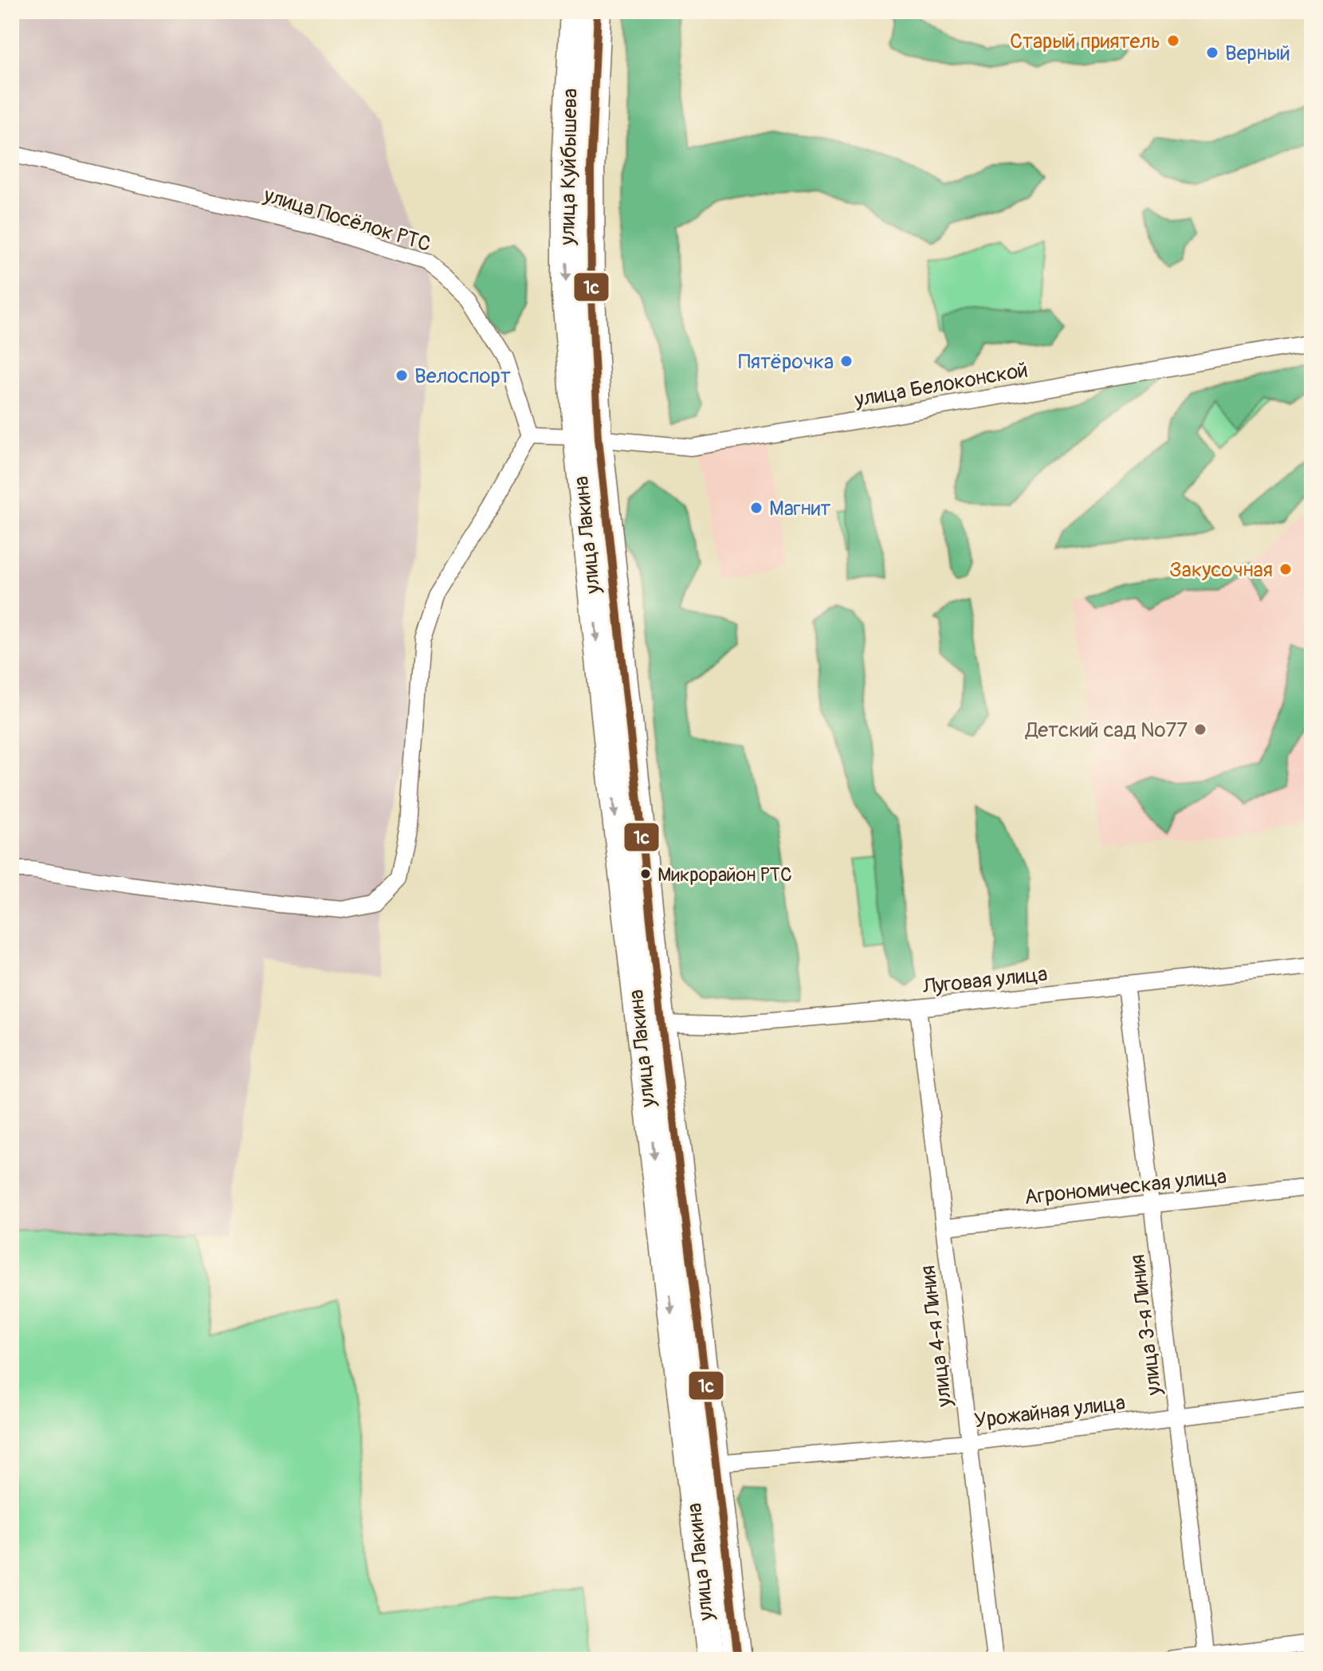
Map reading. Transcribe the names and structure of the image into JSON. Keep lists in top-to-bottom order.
{
  "streets": {
    "highway": ["улица Куйбышева", "улица Лакина"],
    "street": [
      "улица Посёлок РТС",
      "улица Белоконской",
      "Луговая улица",
      "Агрономическая улица",
      "улица 3-я Линия",
      "улица 4-я Линия",
      "Урожайная улица"
    ]
  },
  "crossings": [
    ["улица Куйбышева", "улица Белоконской"],
    ["улица Куйбышева", "улица Лакина"],
    ["улица Белоконской", "улица Лакина"],
    ["улица Лакина", "Луговая улица"],
    ["улица Лакина", "Урожайная улица"],
    ["Луговая улица", "улица 3-я Линия"],
    ["Луговая улица", "улица 4-я Линия"],
    ["Агрономическая улица", "улица 3-я Линия"],
    ["Агрономическая улица", "улица 4-я Линия"],
    ["улица 3-я Линия", "Урожайная улица"],
    ["улица 4-я Линия", "Урожайная улица"]
  ],
  "places": [
    "Старый приятель",
    "Верный",
    "Пятёрочка",
    "Велоспорт",
    "Магнит",
    "Закусочная",
    "Детский сад №77",
    "Микрорайон РТС"
  ],
  "lines": ["transit line 1с"]
}
